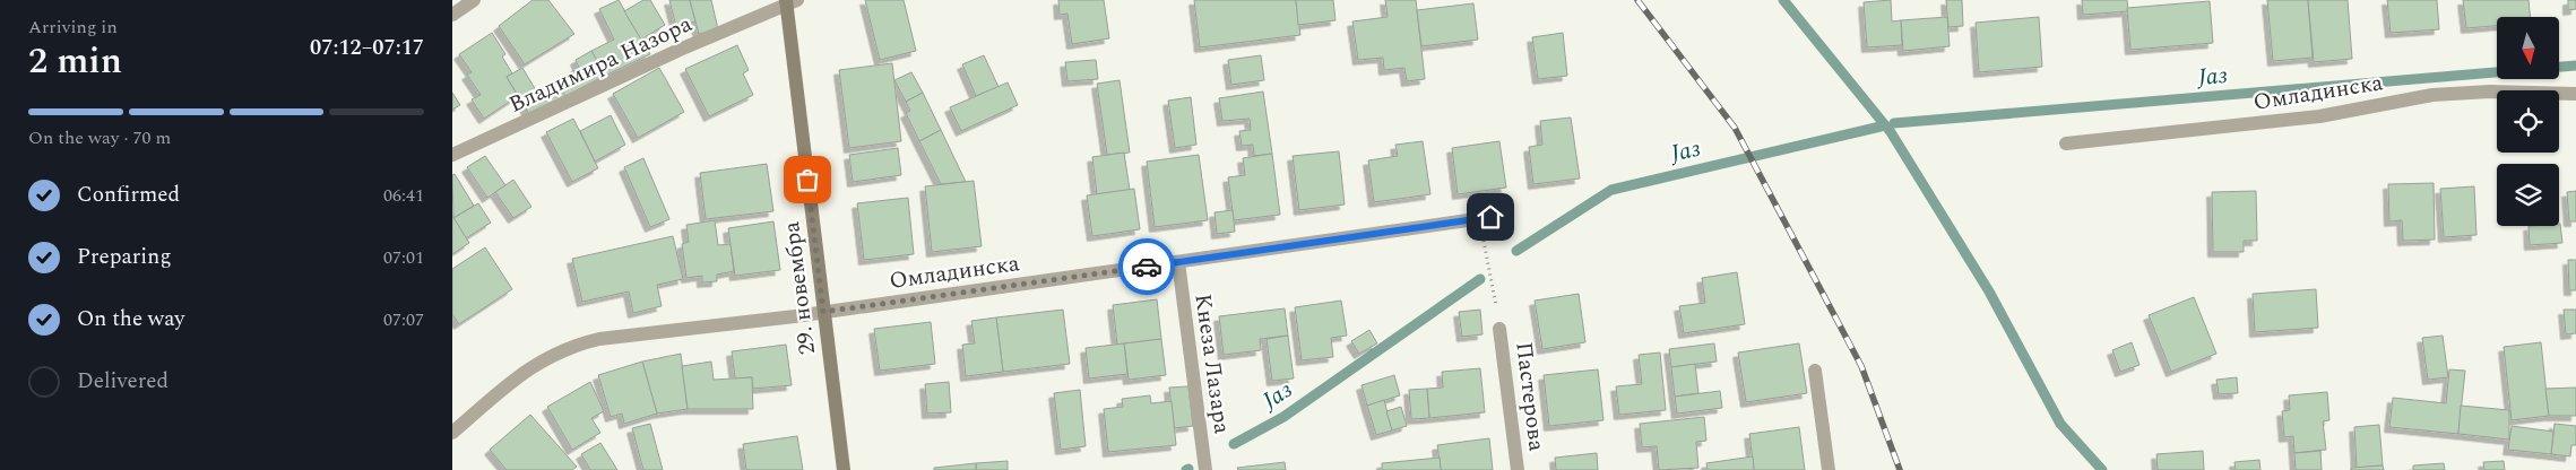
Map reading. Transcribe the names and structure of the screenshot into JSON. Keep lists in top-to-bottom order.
{
  "streets": {
    "street": [
      "Владимира Назора",
      "Омладинска",
      "29. новембра",
      "Кнеза Лазара",
      "Пастерова"
    ]
  },
  "crossings": [
    ["Владимира Назора", "29. новембра"],
    ["Омладинска", "29. новембра"],
    ["Омладинска", "Кнеза Лазара"]
  ],
  "water": ["Јаз"],
  "north": "bottom",
  "page": {
    "heading": ["2 min", "Arriving in", "07:12–07:17"],
    "bar": "On the way · 70 m",
    "list": [
      ["Confirmed", "06:41"],
      ["Preparing", "07:01"],
      ["On the way", "07:07"],
      "Delivered"
    ]
  }
}
